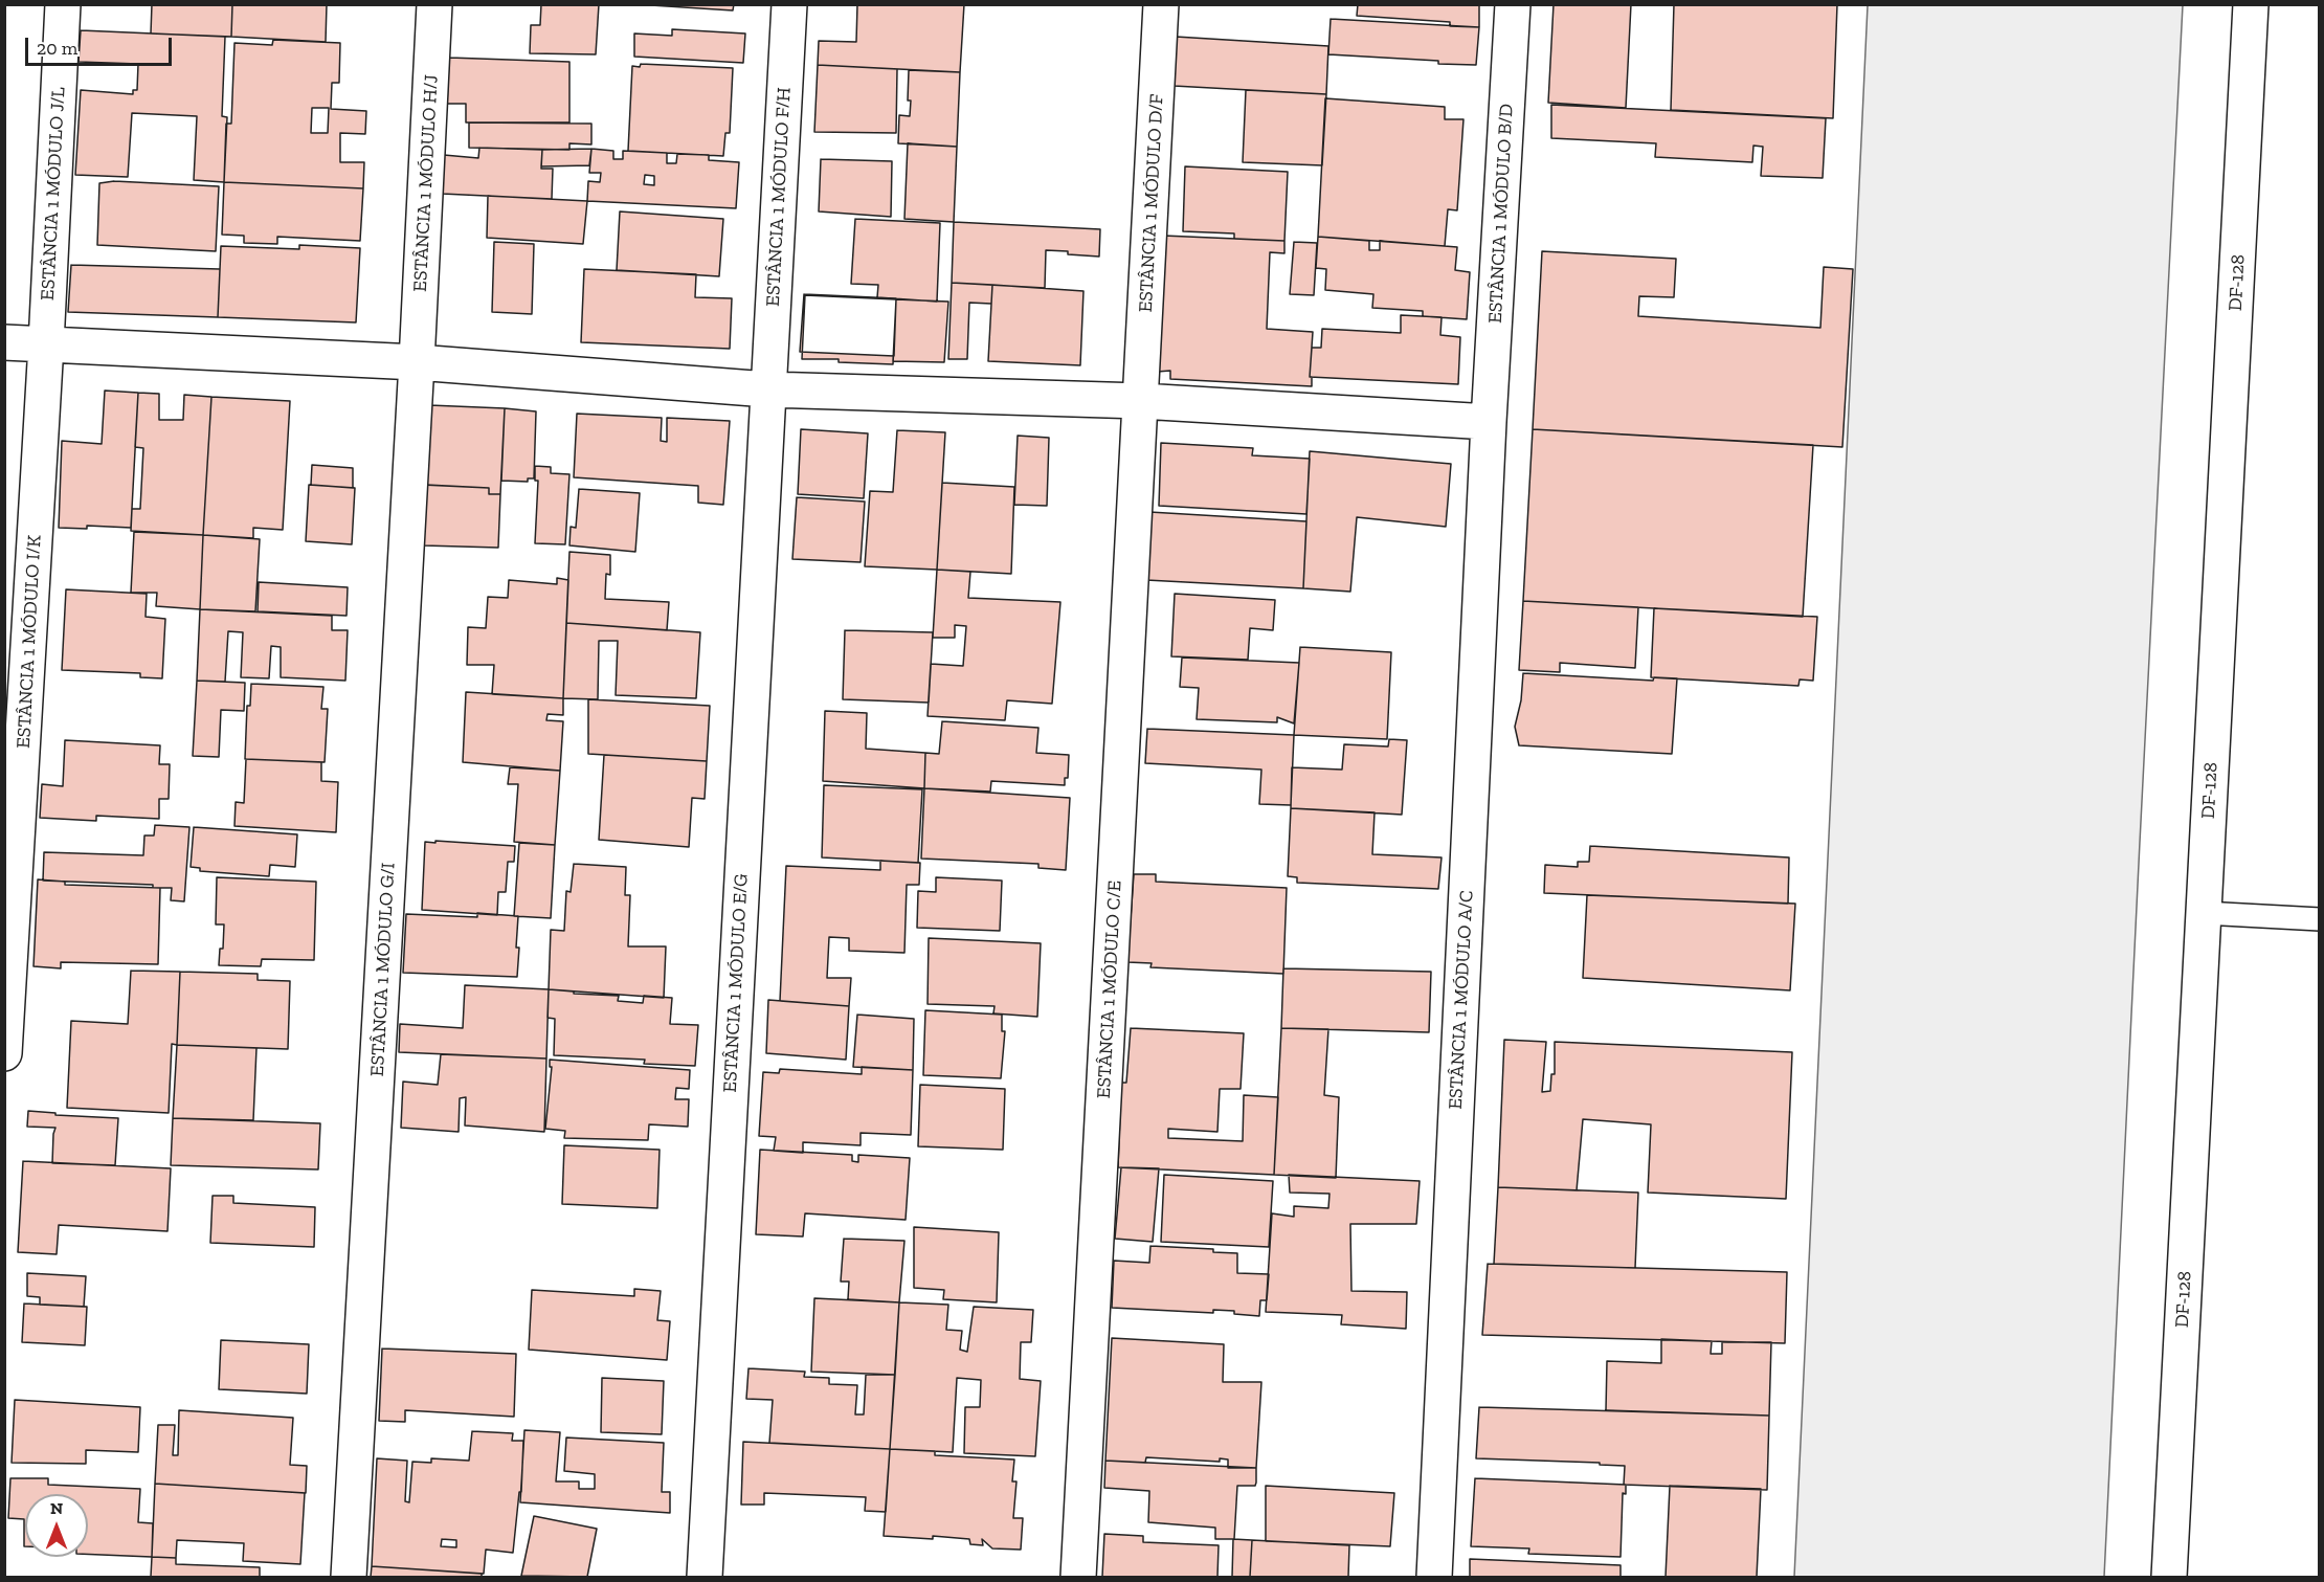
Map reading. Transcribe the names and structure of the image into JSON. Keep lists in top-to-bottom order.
{
  "streets": {
    "street": [
      "ESTÂNCIA 1 MÓDULO H/J",
      "ESTÂNCIA 1 MÓDULO J/L",
      "ESTÂNCIA 1 MÓDULO F/H",
      "ESTÂNCIA 1 MÓDULO D/F",
      "ESTÂNCIA 1 MÓDULO B/D",
      "DF-128",
      "ESTÂNCIA 1 MÓDULO I/K",
      "ESTÂNCIA 1 MÓDULO G/I",
      "ESTÂNCIA 1 MÓDULO E/G",
      "ESTÂNCIA 1 MÓDULO C/E",
      "ESTÂNCIA 1 MÓDULO A/C"
    ]
  },
  "crossings": [
    ["ESTÂNCIA 1 MÓDULO H/J", "ESTÂNCIA 1 MÓDULO G/I"],
    ["ESTÂNCIA 1 MÓDULO J/L", "ESTÂNCIA 1 MÓDULO I/K"],
    ["ESTÂNCIA 1 MÓDULO F/H", "ESTÂNCIA 1 MÓDULO E/G"],
    ["ESTÂNCIA 1 MÓDULO D/F", "ESTÂNCIA 1 MÓDULO C/E"],
    ["ESTÂNCIA 1 MÓDULO B/D", "ESTÂNCIA 1 MÓDULO A/C"]
  ],
  "scale_bar": "20 m",
  "north": "top"
}
